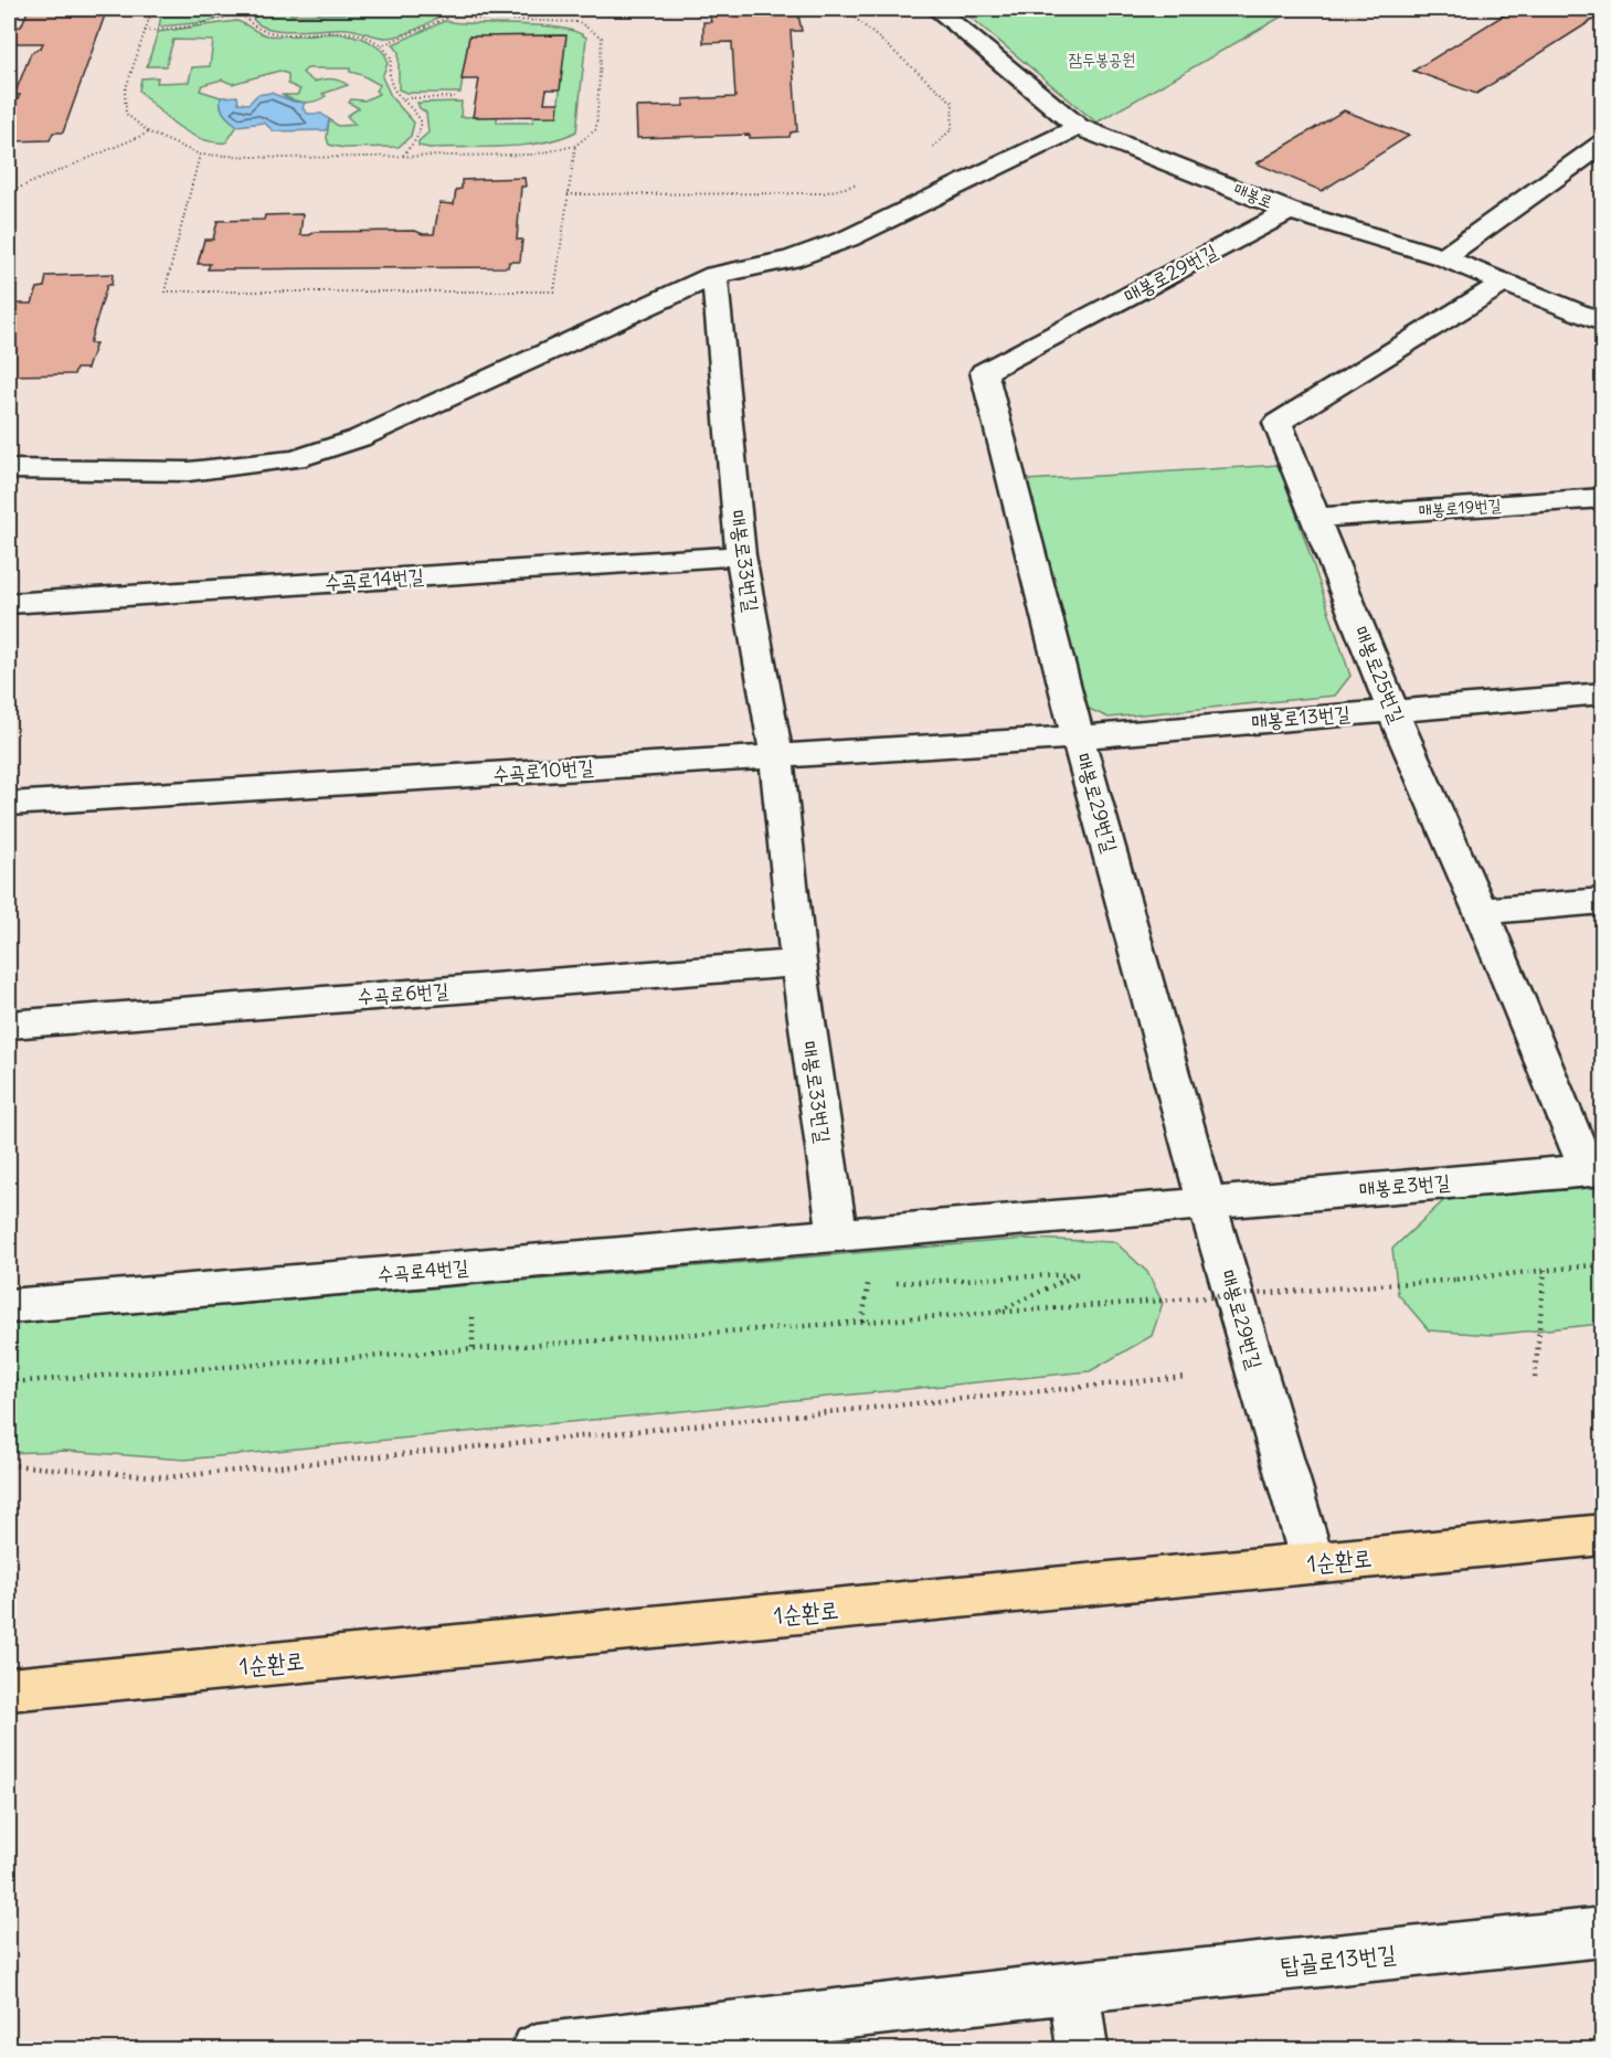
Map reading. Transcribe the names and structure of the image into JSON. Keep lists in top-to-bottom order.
{
  "streets": {
    "main road": ["1순환로"],
    "street": [
      "매봉로",
      "매봉로29번길",
      "매봉로19번길",
      "매봉로33번길",
      "수곡로14번길",
      "매봉로25번길",
      "매봉로13번길",
      "수곡로10번길",
      "수곡로6번길",
      "매봉로3번길",
      "수곡로4번길",
      "탑골로13번길"
    ]
  },
  "crossings": [
    ["매봉로", "매봉로29번길"],
    ["매봉로", "매봉로25번길"],
    ["매봉로29번길", "매봉로13번길"],
    ["매봉로29번길", "수곡로10번길"],
    ["매봉로29번길", "매봉로3번길"],
    ["매봉로29번길", "1순환로"],
    ["매봉로19번길", "매봉로25번길"],
    ["매봉로33번길", "수곡로14번길"],
    ["매봉로33번길", "수곡로10번길"],
    ["매봉로33번길", "수곡로6번길"],
    ["매봉로33번길", "매봉로3번길"],
    ["매봉로33번길", "수곡로4번길"],
    ["매봉로25번길", "매봉로13번길"],
    ["매봉로25번길", "매봉로3번길"],
    ["매봉로13번길", "수곡로10번길"],
    ["매봉로3번길", "수곡로4번길"]
  ],
  "parks": ["잠두봉공원"]
}
